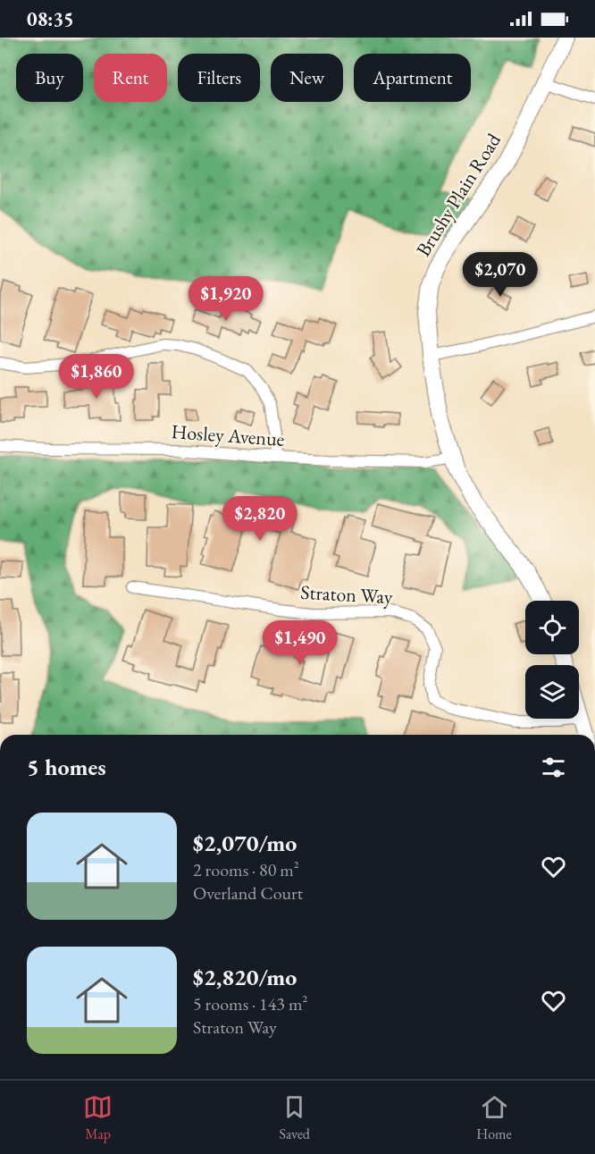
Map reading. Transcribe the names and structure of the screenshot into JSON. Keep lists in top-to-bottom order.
{
  "streets": {
    "main road": ["Brushy Plain Road"],
    "street": ["Hosley Avenue", "Straton Way"]
  },
  "crossings": [
    ["Brushy Plain Road", "Hosley Avenue"]
  ],
  "page": {
    "status": "08:35",
    "chip": [
      "Buy",
      "Rent",
      "Filters",
      "New",
      "Apartment"
    ],
    "price": [
      "$2,070",
      "$1,920",
      "$1,860",
      "$2,820",
      "$1,490"
    ],
    "heading": "5 homes",
    "list": [
      {
        "name": "$2,070/mo",
        "note": "2 rooms · 80 m² · Overland Court"
      },
      {
        "name": "$2,820/mo",
        "note": "5 rooms · 143 m² · Straton Way"
      }
    ],
    "tabs": ["Map", "Saved", "Home"]
  }
}
